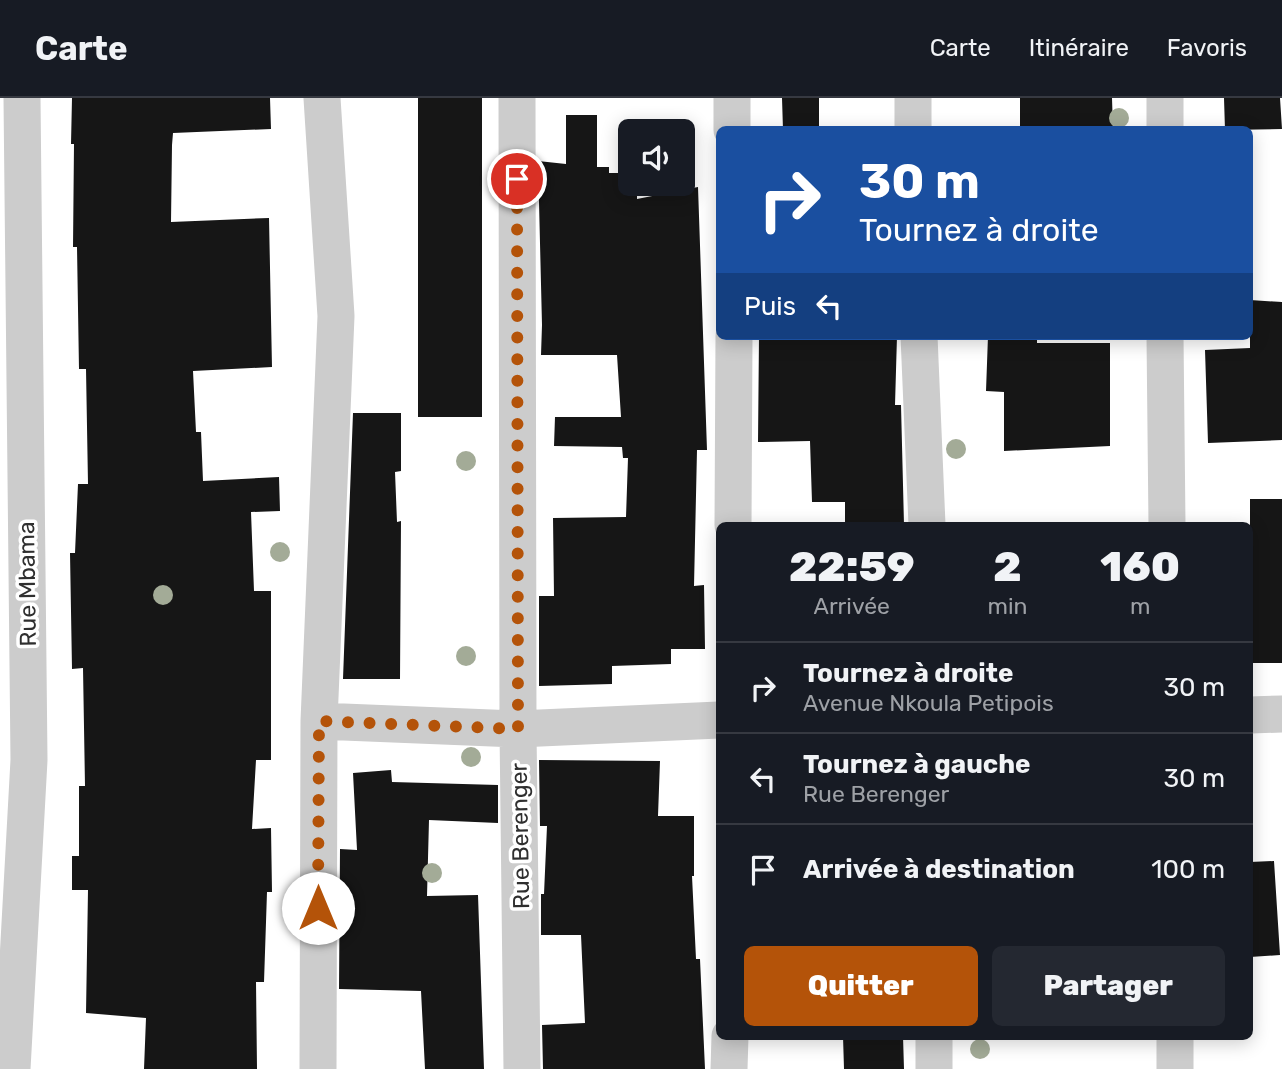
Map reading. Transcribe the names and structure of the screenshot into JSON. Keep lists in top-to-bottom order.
{
  "streets": {
    "street": ["Rue Mbama", "Rue Berenger"]
  },
  "page": {
    "header": "Carte",
    "nav": ["Carte", "Itinéraire", "Favoris"],
    "turn": ["30 m", "Tournez à droite"],
    "then": "Puis",
    "eta": [
      "22:59",
      "Arrivée",
      "2",
      "min",
      "160",
      "m"
    ],
    "list": [
      {
        "name": "Tournez à droite",
        "note": "Avenue Nkoula Petipois",
        "value": "30 m"
      },
      {
        "name": "Tournez à gauche",
        "note": "Rue Berenger",
        "value": "30 m"
      },
      {
        "name": "Arrivée à destination",
        "value": "100 m"
      }
    ],
    "buttons": ["Quitter", "Partager"]
  }
}
